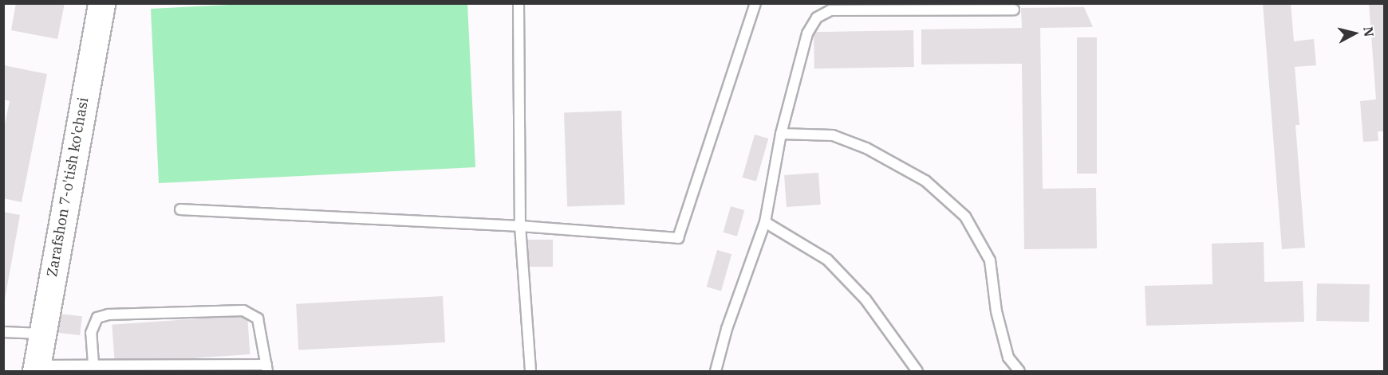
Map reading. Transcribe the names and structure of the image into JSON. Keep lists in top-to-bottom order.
{
  "streets": {
    "street": ["Zarafshon 7-o'tish ko'chasi"]
  },
  "north": "right"
}
